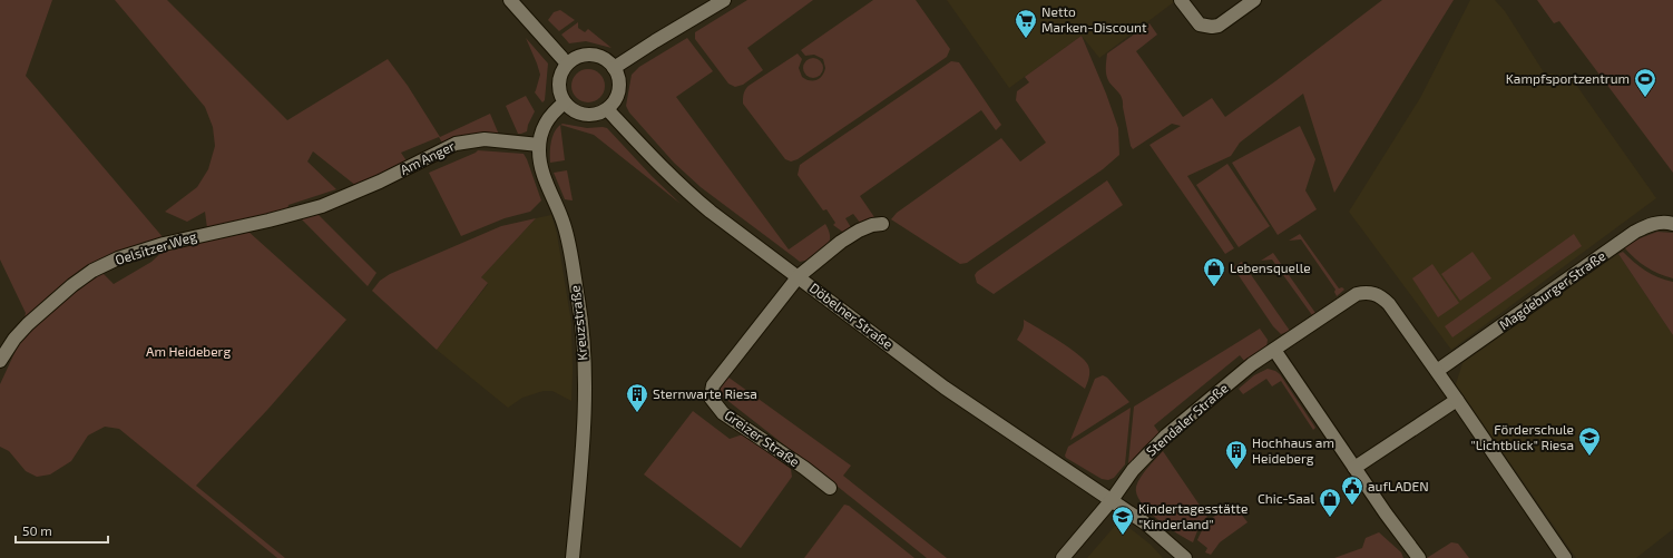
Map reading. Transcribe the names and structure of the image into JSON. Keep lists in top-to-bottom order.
{
  "streets": {
    "street": [
      "Am Anger",
      "Oelsitzer Weg",
      "Magdeburger Straße",
      "Döbelner Straße",
      "Kreuzstraße",
      "Stendaler Straße",
      "Greizer Straße"
    ]
  },
  "crossings": [
    ["Am Anger", "Oelsitzer Weg"],
    ["Am Anger", "Kreuzstraße"],
    ["Döbelner Straße", "Kreuzstraße"],
    ["Döbelner Straße", "Stendaler Straße"],
    ["Döbelner Straße", "Greizer Straße"]
  ],
  "parks": ["Am Heideberg"],
  "places": {
    "supermarket": ["Netto Marken-Discount"],
    "sports": ["Kampfsportzentrum"],
    "shop": ["Lebensquelle", "Chic-Saal"],
    "building": ["Sternwarte Riesa", "Hochhaus am Heideberg"],
    "school or university": ["Förderschule \"Lichtblick\" Riesa", "Kindertagesstätte \"Kinderland\""],
    "public building": ["aufLADEN"]
  },
  "scale_bar": "50 m"
}
